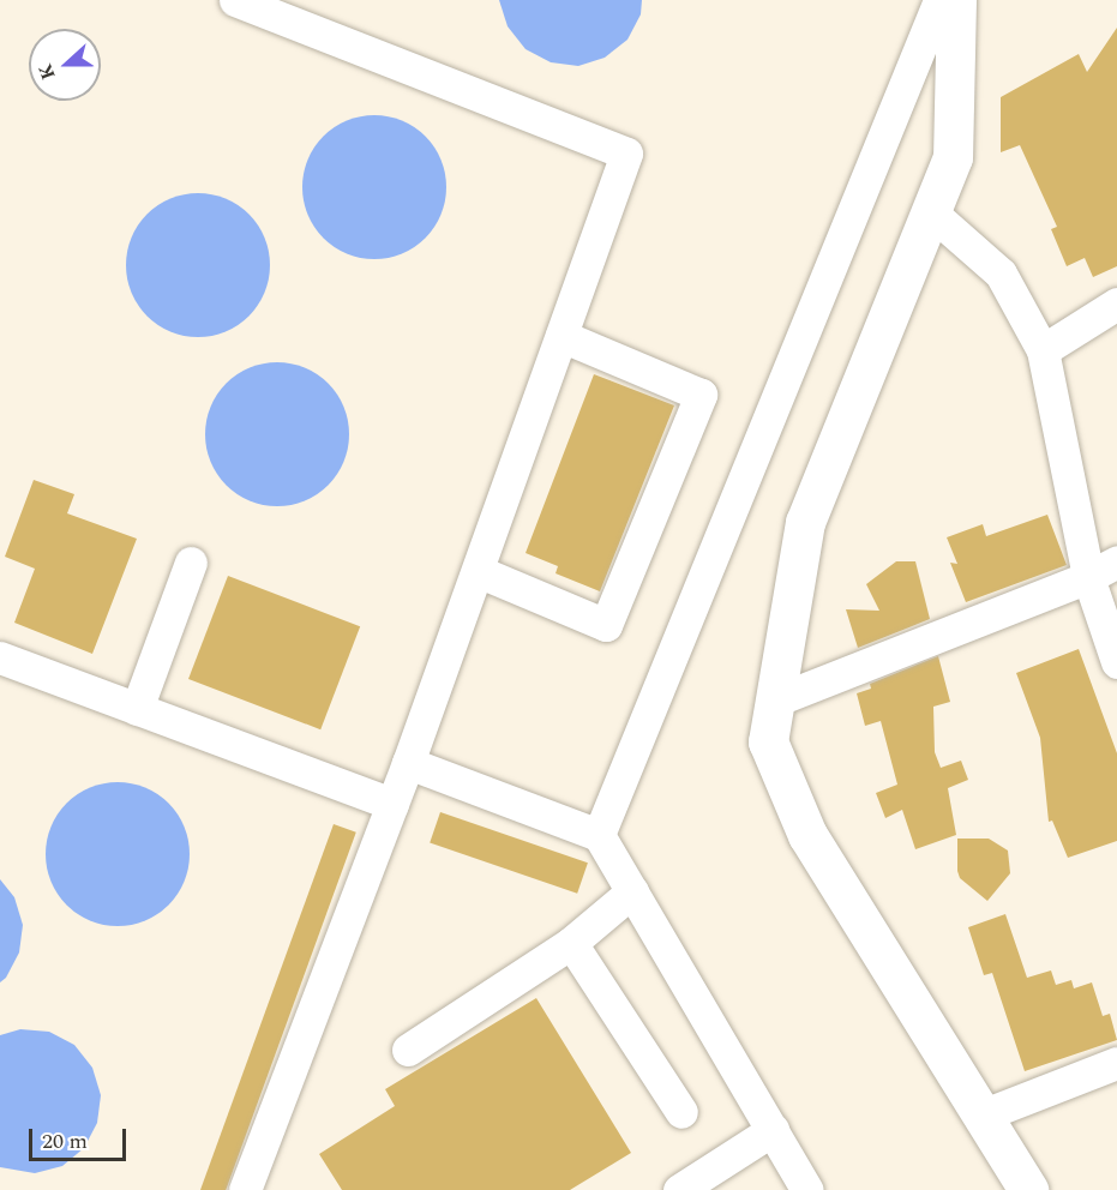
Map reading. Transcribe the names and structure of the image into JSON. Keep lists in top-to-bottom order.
{
  "scale_bar": "20 m",
  "north": "left"
}
